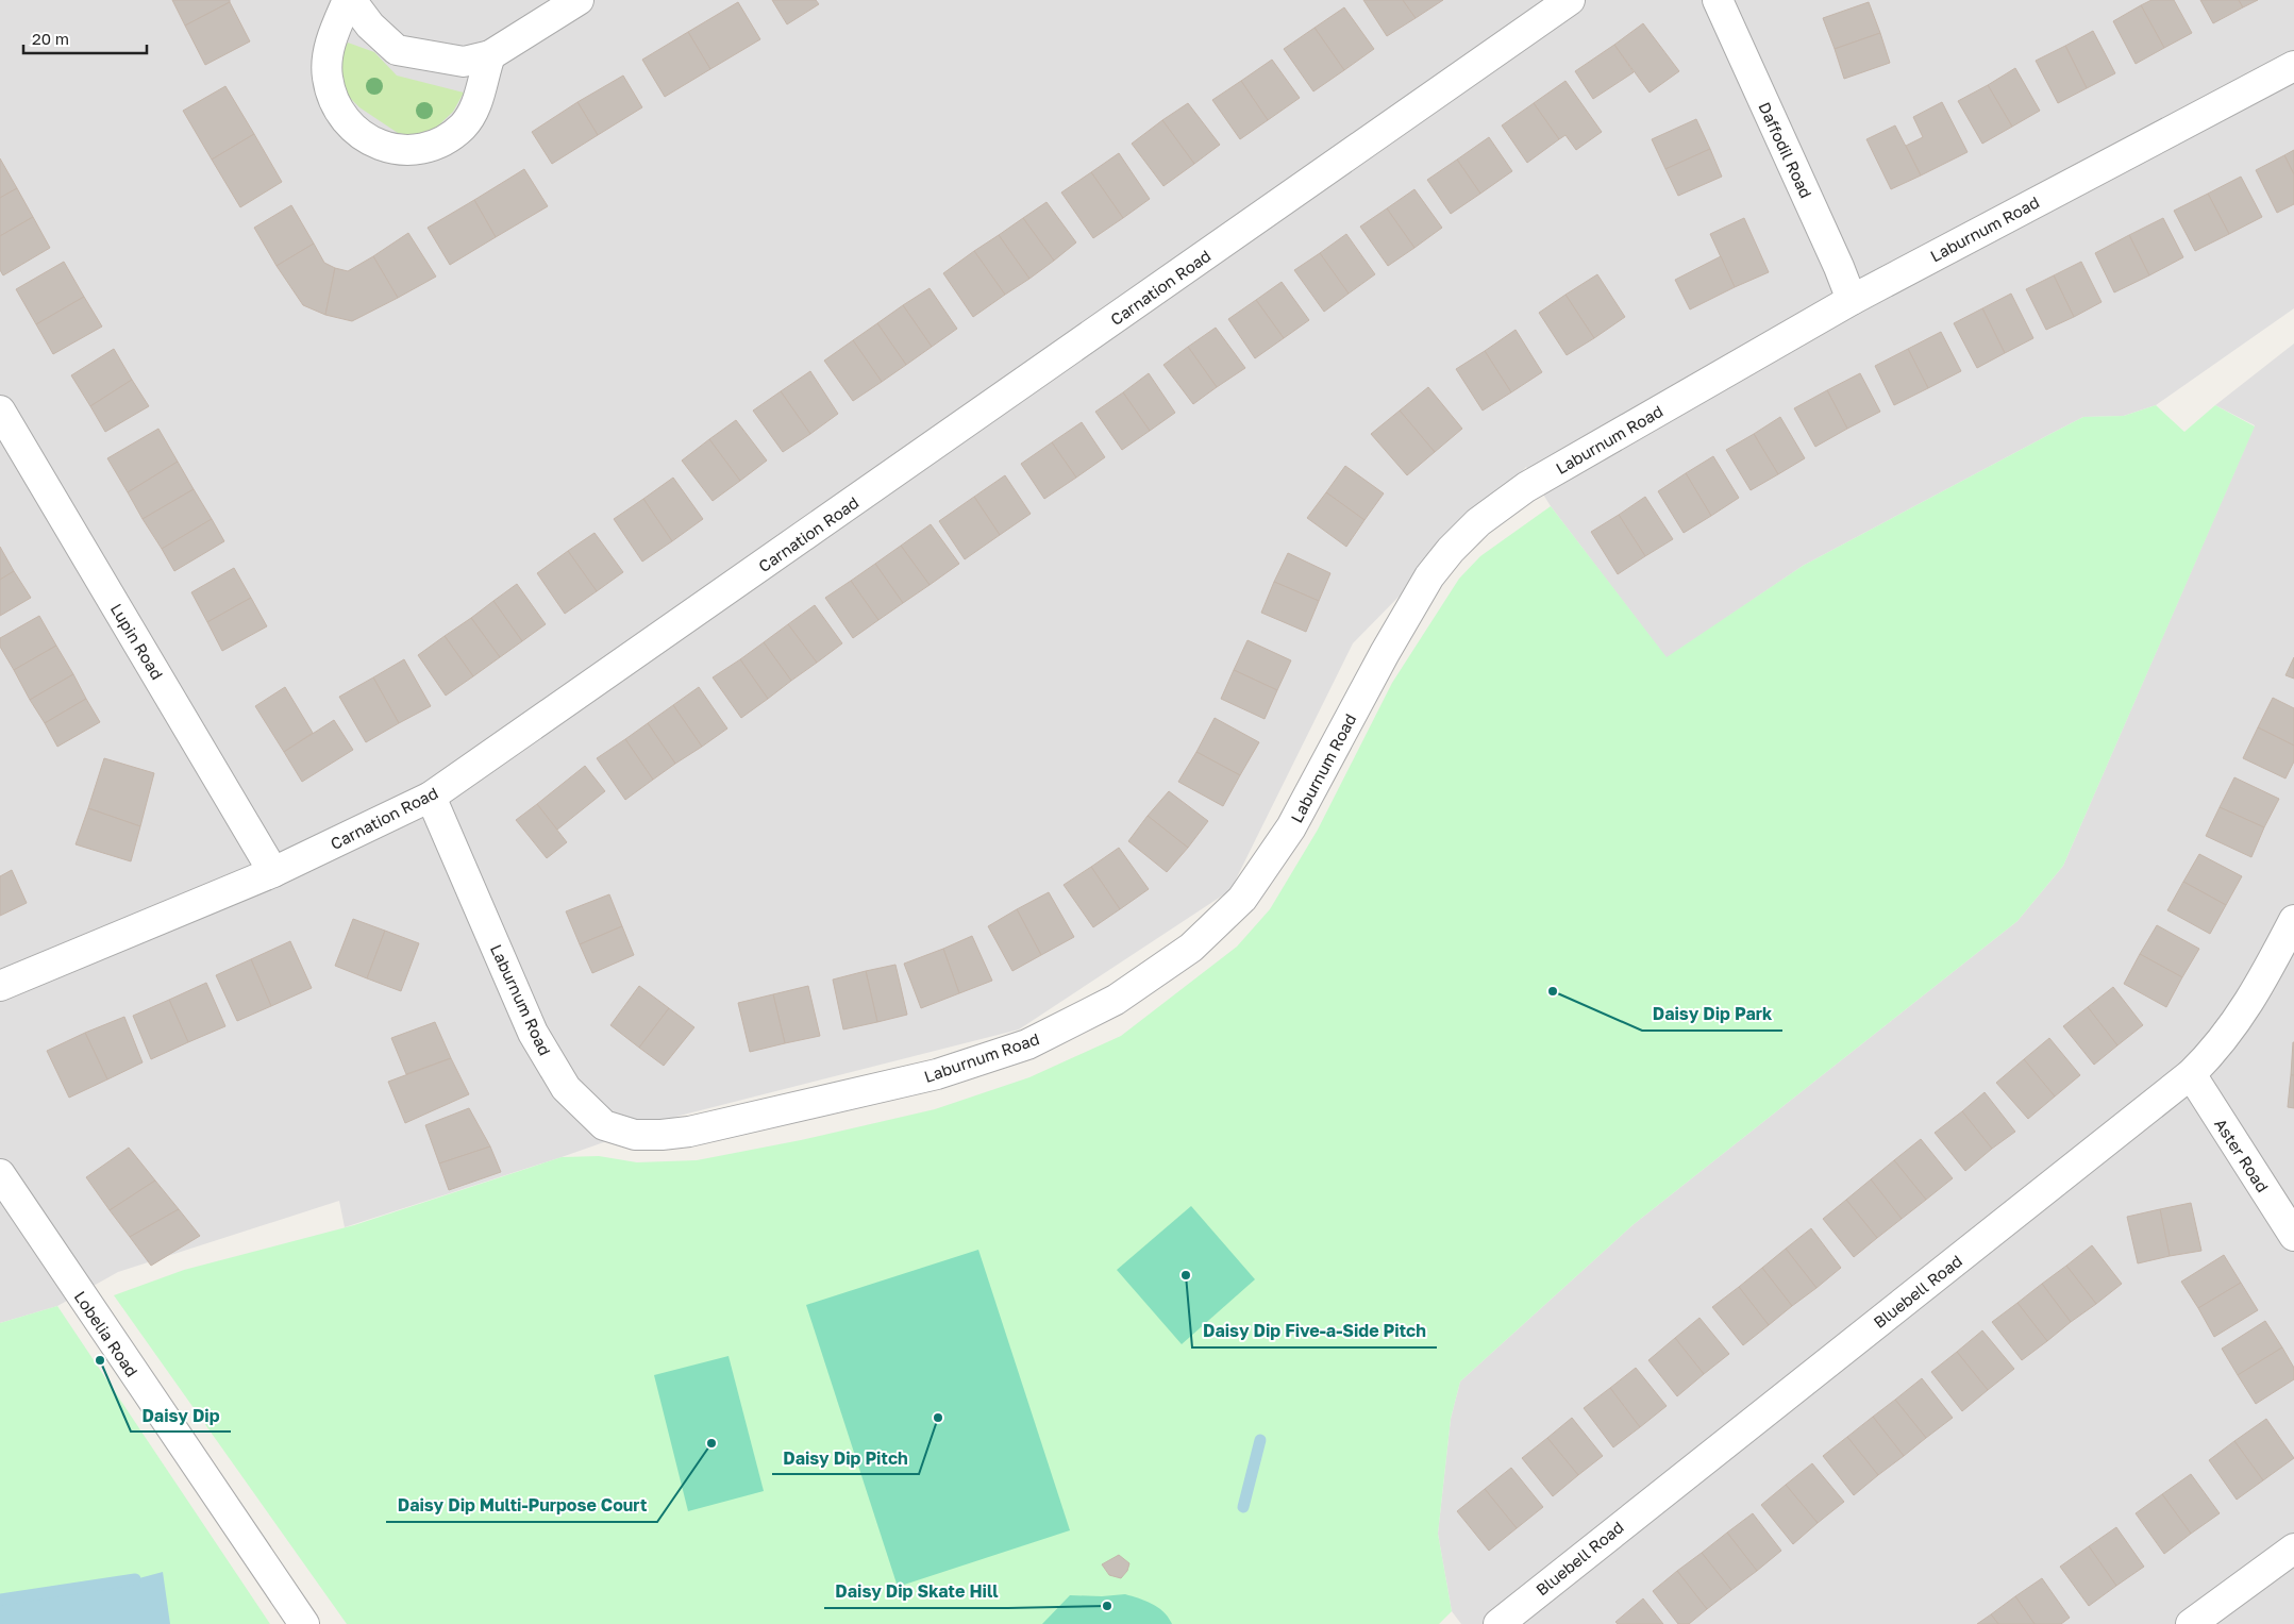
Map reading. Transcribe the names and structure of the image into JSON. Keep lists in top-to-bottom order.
{
  "streets": {
    "street": [
      "Daffodil Road",
      "Laburnum Road",
      "Carnation Road",
      "Lupin Road",
      "Aster Road",
      "Bluebell Road",
      "Lobelia Road"
    ]
  },
  "crossings": [
    ["Daffodil Road", "Laburnum Road"],
    ["Laburnum Road", "Carnation Road"],
    ["Carnation Road", "Lupin Road"],
    ["Aster Road", "Bluebell Road"]
  ],
  "places": [
    "Daisy Dip Park",
    "Daisy Dip Five-a-Side Pitch",
    "Daisy Dip",
    "Daisy Dip Pitch",
    "Daisy Dip Multi-Purpose Court",
    "Daisy Dip Skate Hill"
  ],
  "scale_bar": "20 m"
}
